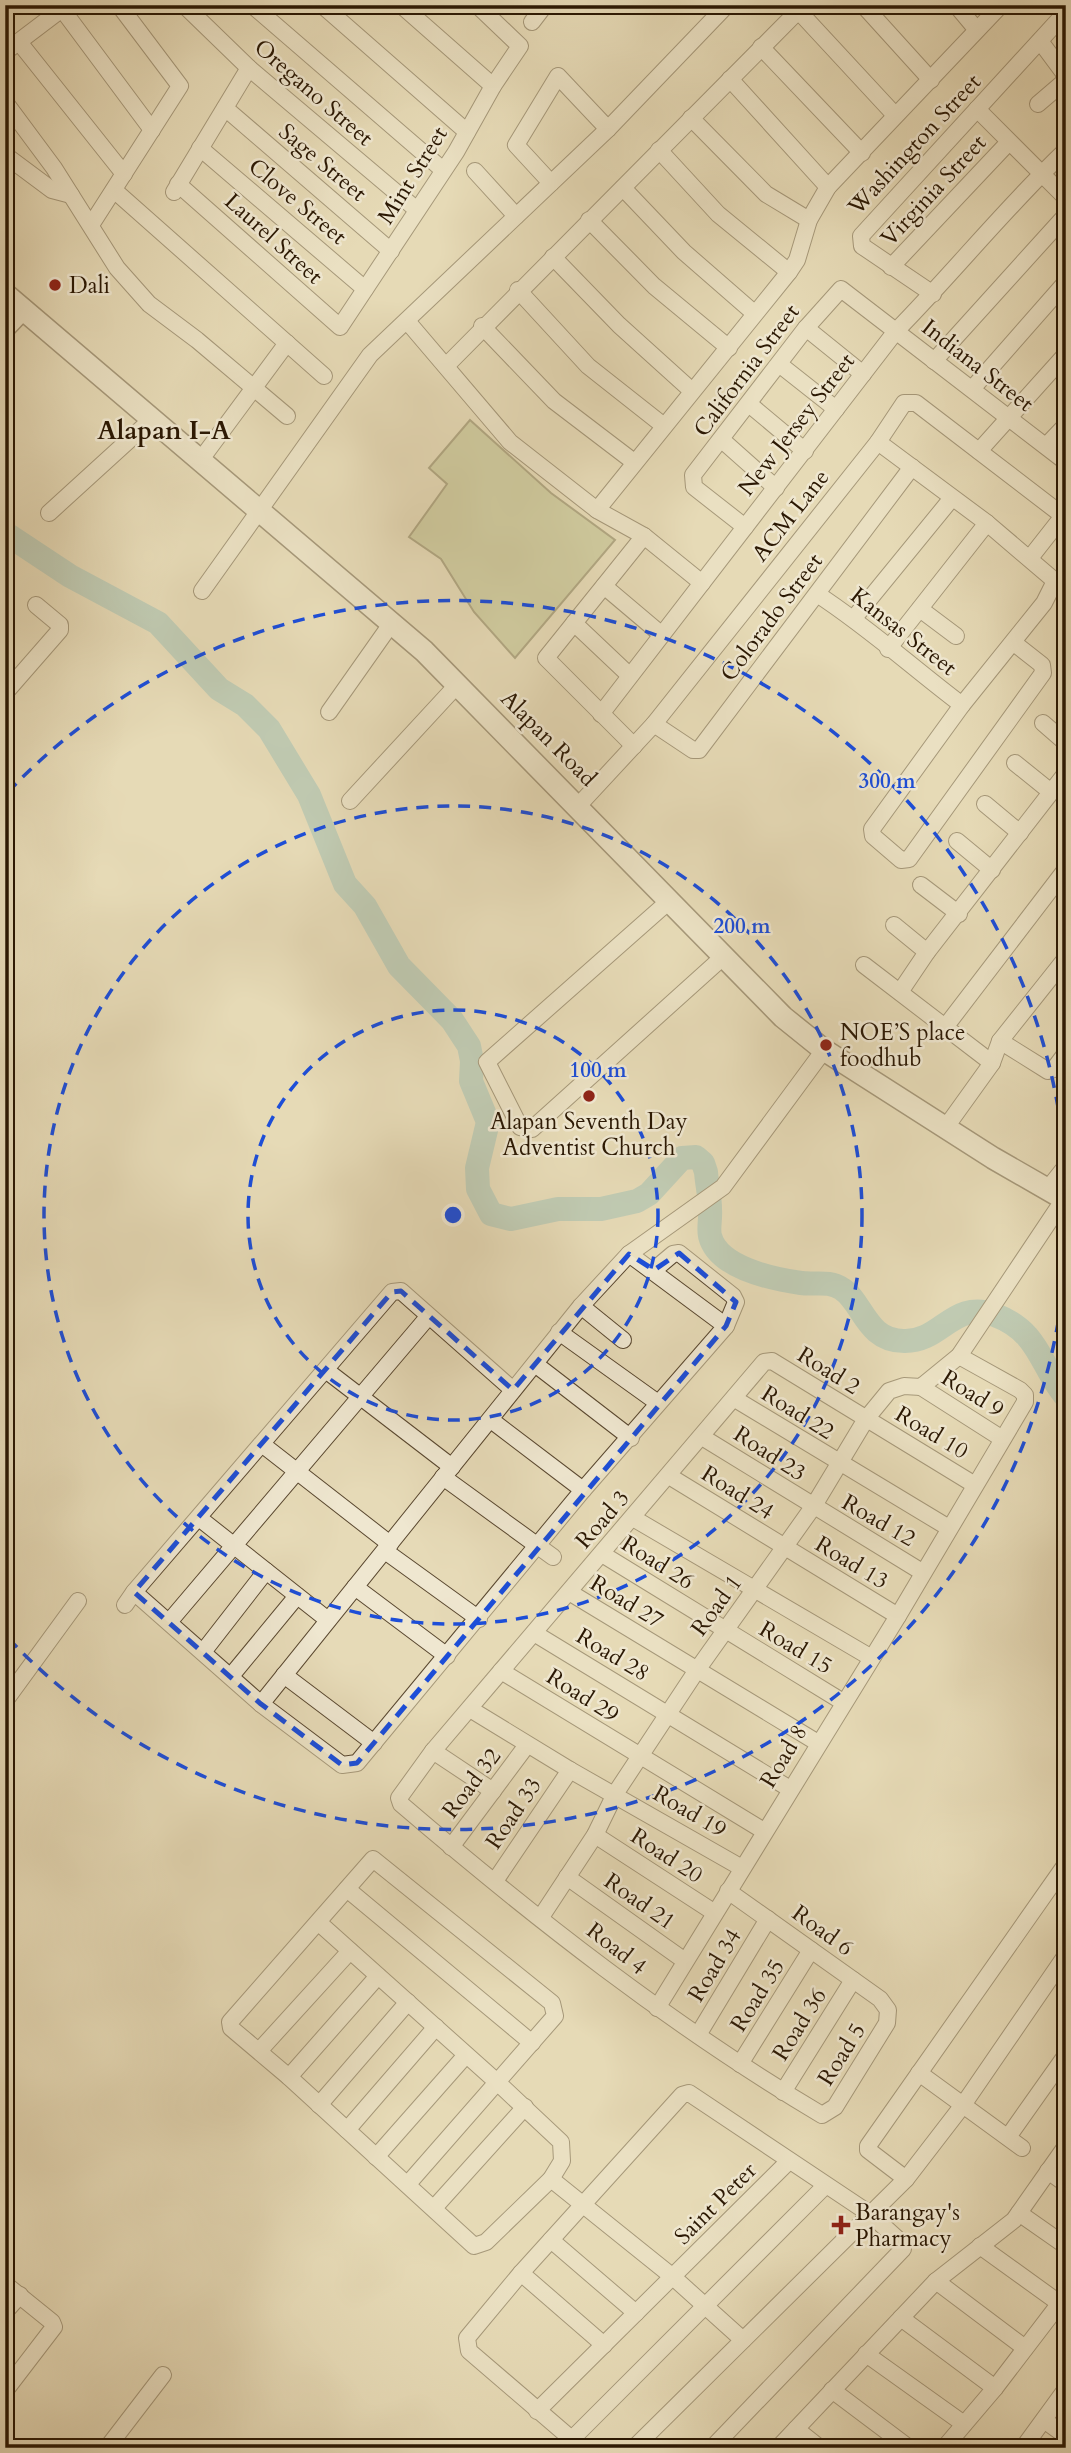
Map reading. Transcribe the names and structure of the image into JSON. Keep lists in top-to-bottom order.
{
  "streets": {
    "street": [
      "Oregano Street",
      "Washington Street",
      "Sage Street",
      "Mint Street",
      "Virginia Street",
      "Clove Street",
      "Laurel Street",
      "Indiana Street",
      "California Street",
      "New Jersey Street",
      "ACM Lane",
      "Colorado Street",
      "Kansas Street",
      "Alapan Road",
      "Road 2",
      "Road 9",
      "Road 22",
      "Road 10",
      "Road 23",
      "Road 24",
      "Road 3",
      "Road 12",
      "Road 26",
      "Road 13",
      "Road 27",
      "Road 1",
      "Road 15",
      "Road 28",
      "Road 29",
      "Road 8",
      "Road 32",
      "Road 19",
      "Road 33",
      "Road 20",
      "Road 21",
      "Road 6",
      "Road 4",
      "Road 34",
      "Road 35",
      "Road 36",
      "Road 5",
      "Saint Peter"
    ]
  },
  "crossings": [
    ["Oregano Street", "Mint Street"],
    ["Washington Street", "Virginia Street"],
    ["Washington Street", "New Jersey Street"],
    ["Sage Street", "Mint Street"],
    ["Mint Street", "Clove Street"],
    ["Mint Street", "Laurel Street"],
    ["Clove Street", "Laurel Street"],
    ["Indiana Street", "California Street"],
    ["Indiana Street", "New Jersey Street"],
    ["California Street", "New Jersey Street"],
    ["ACM Lane", "Colorado Street"],
    ["ACM Lane", "Alapan Road"],
    ["Colorado Street", "Kansas Street"],
    ["Road 2", "Road 10"],
    ["Road 2", "Road 3"],
    ["Road 2", "Road 1"],
    ["Road 9", "Road 1"],
    ["Road 9", "Road 8"],
    ["Road 22", "Road 3"],
    ["Road 22", "Road 1"],
    ["Road 10", "Road 1"],
    ["Road 10", "Road 8"],
    ["Road 23", "Road 3"],
    ["Road 23", "Road 12"],
    ["Road 23", "Road 1"],
    ["Road 24", "Road 3"],
    ["Road 24", "Road 13"],
    ["Road 24", "Road 1"],
    ["Road 3", "Road 26"],
    ["Road 3", "Road 27"],
    ["Road 3", "Road 28"],
    ["Road 3", "Road 29"],
    ["Road 3", "Road 4"],
    ["Road 12", "Road 1"],
    ["Road 12", "Road 8"],
    ["Road 26", "Road 1"],
    ["Road 26", "Road 15"],
    ["Road 13", "Road 1"],
    ["Road 13", "Road 8"],
    ["Road 27", "Road 1"],
    ["Road 27", "Road 8"],
    ["Road 1", "Road 15"],
    ["Road 1", "Road 28"],
    ["Road 1", "Road 29"],
    ["Road 1", "Road 19"],
    ["Road 1", "Road 20"],
    ["Road 1", "Road 21"],
    ["Road 1", "Road 4"],
    ["Road 15", "Road 8"],
    ["Road 28", "Road 8"],
    ["Road 29", "Road 8"],
    ["Road 8", "Road 19"],
    ["Road 8", "Road 20"],
    ["Road 8", "Road 21"],
    ["Road 8", "Road 6"],
    ["Road 8", "Road 4"],
    ["Road 32", "Road 4"],
    ["Road 33", "Road 4"],
    ["Road 6", "Road 34"],
    ["Road 6", "Road 35"],
    ["Road 6", "Road 36"],
    ["Road 6", "Road 5"],
    ["Road 4", "Road 34"],
    ["Road 4", "Road 35"],
    ["Road 4", "Road 36"],
    ["Road 4", "Road 5"]
  ],
  "districts": ["Alapan I-A"],
  "places": {
    "other": ["Dali", "NOE’S place foodhub", "Alapan Seventh Day Adventist Church"],
    "health": ["Barangay's Pharmacy"]
  },
  "rings": ["300 m", "200 m", "100 m"]
}
